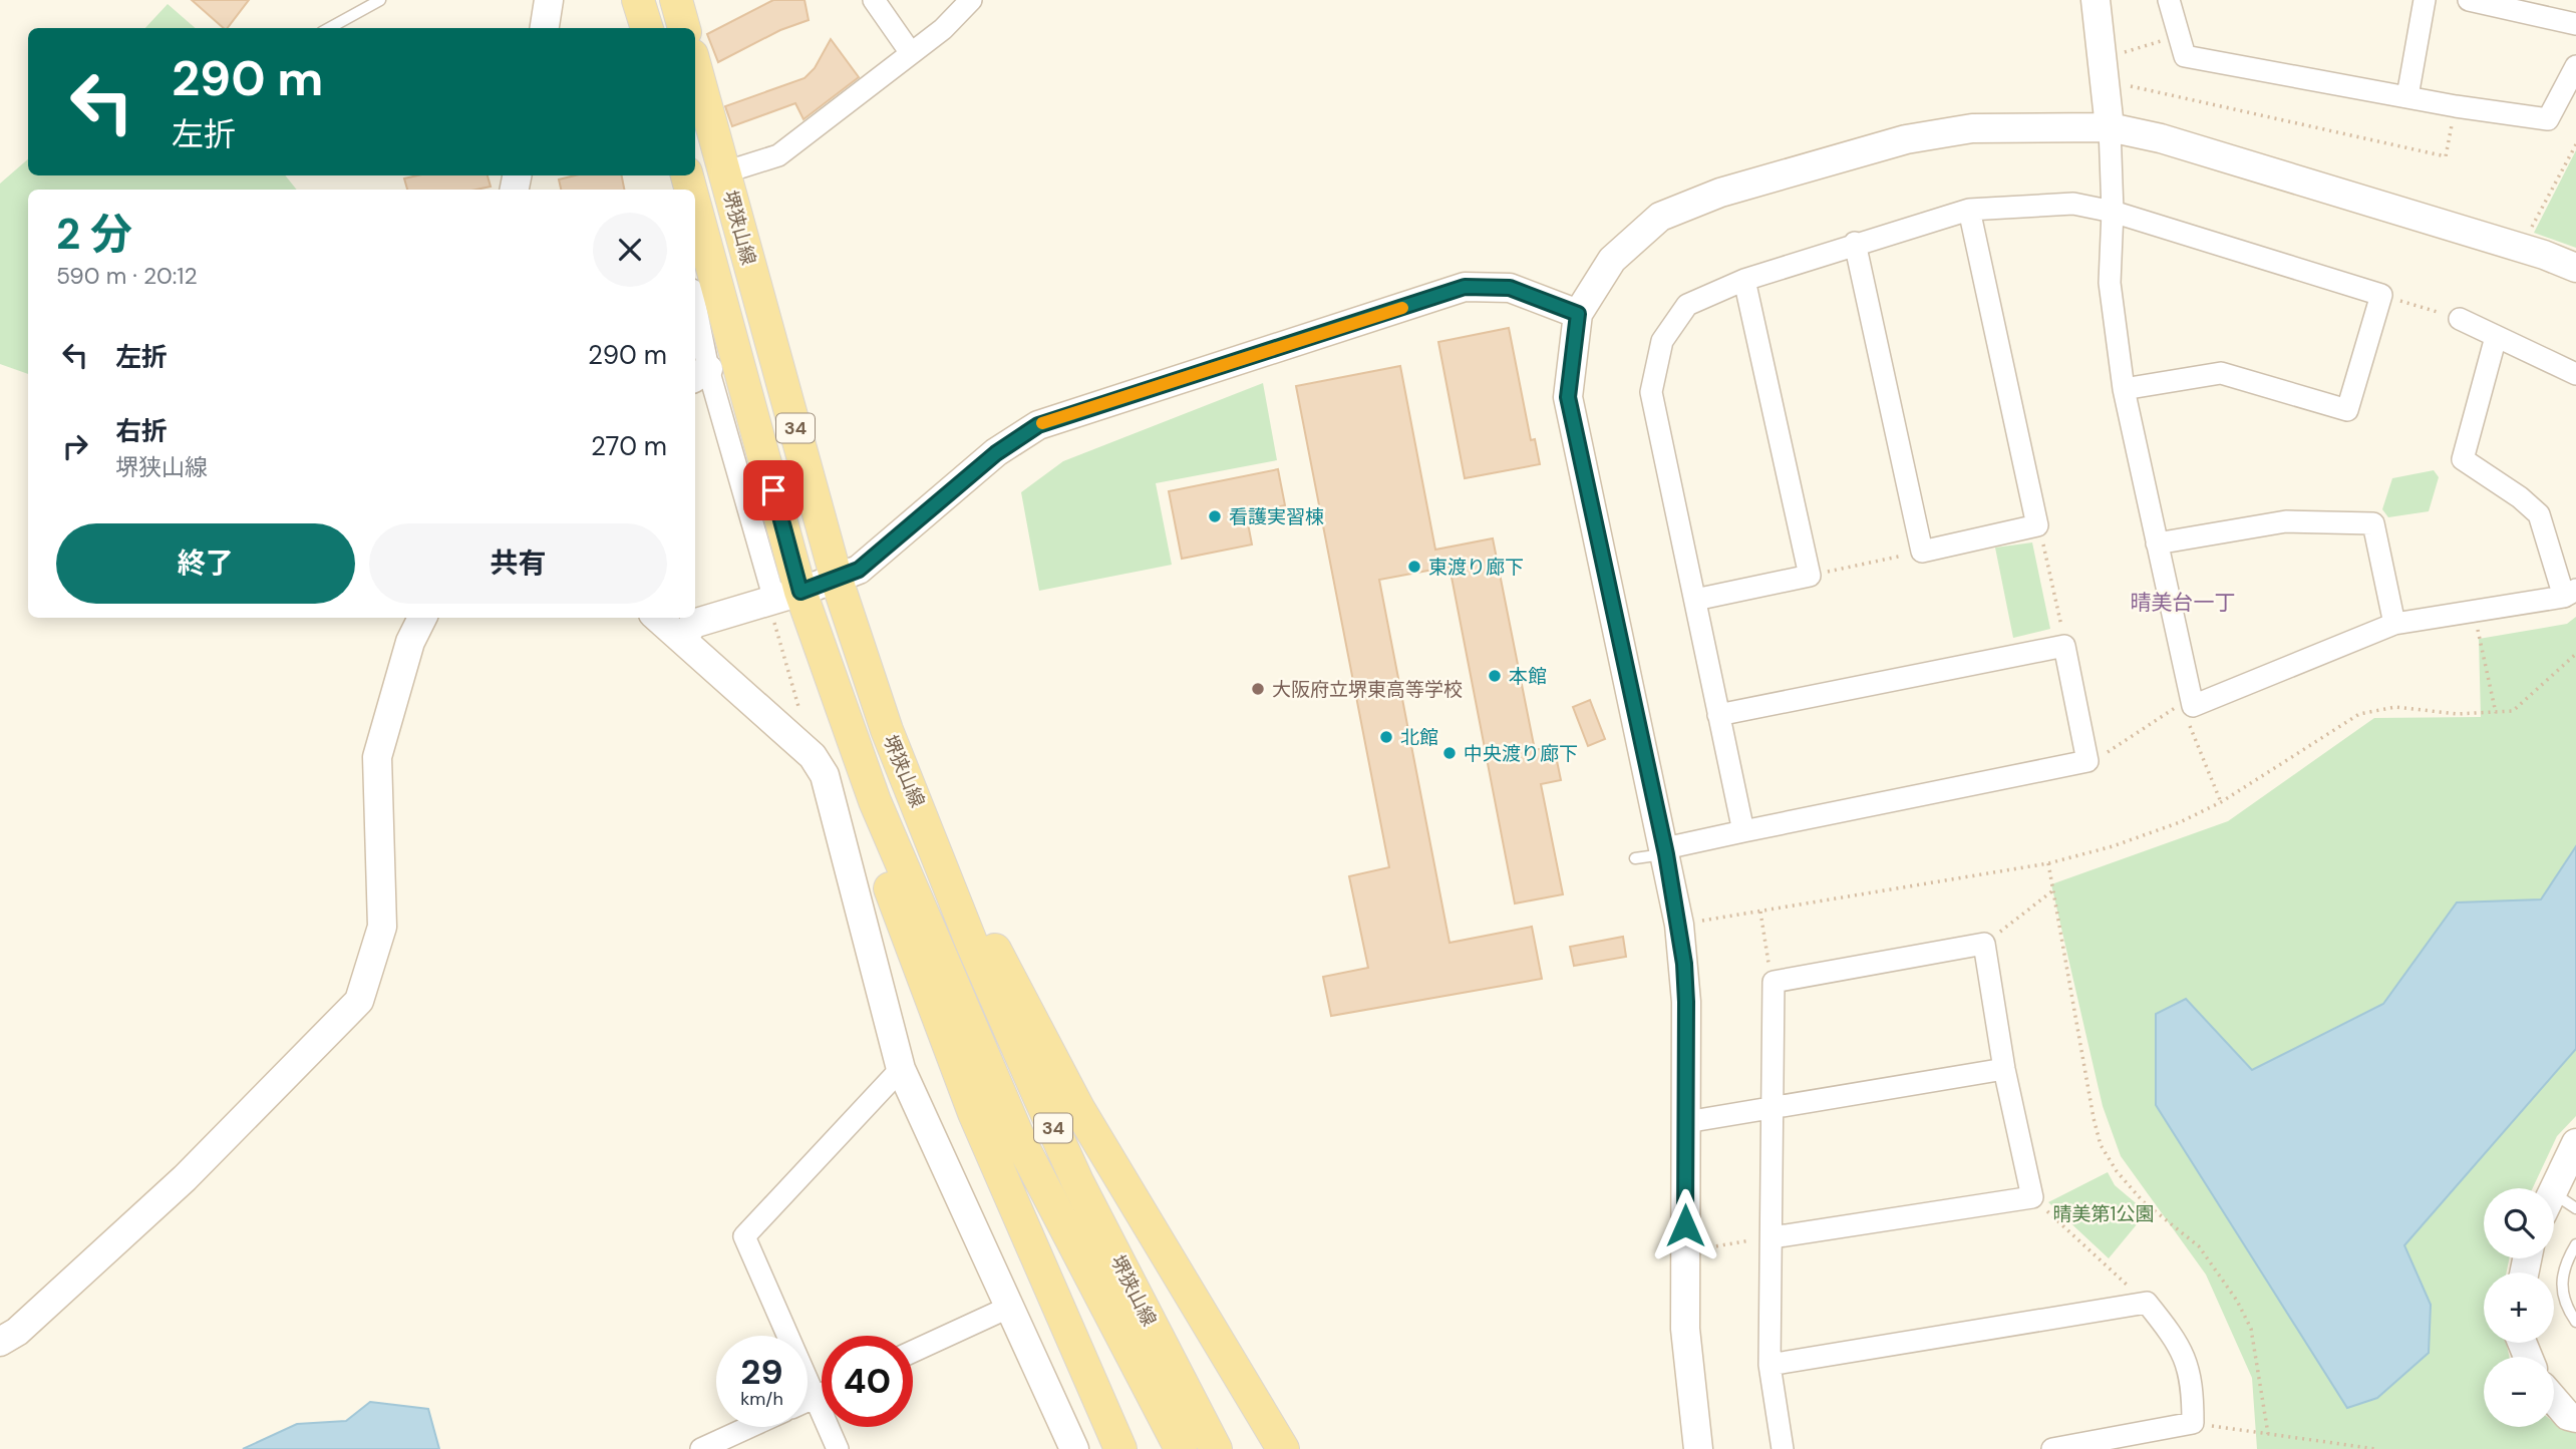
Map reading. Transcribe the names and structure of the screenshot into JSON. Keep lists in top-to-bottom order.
{
  "streets": {
    "main road": ["堺狭山線", "34"]
  },
  "districts": ["晴美台一丁"],
  "parks": ["晴美第1公園"],
  "places": [
    "看護実習棟",
    "東渡り廊下",
    "本館",
    "大阪府立堺東高等学校",
    "北館",
    "中央渡り廊下"
  ],
  "page": {
    "turn": ["290 m", "左折"],
    "heading": ["2 分", "590 m · 20:12"],
    "list": [
      {
        "name": "左折",
        "value": "290 m"
      },
      {
        "name": "右折",
        "note": "堺狭山線",
        "value": "270 m"
      }
    ],
    "buttons": ["終了", "共有"],
    "map_buttons": ["+", "−"],
    "speed": "29 km/h",
    "limit": "40"
  }
}
